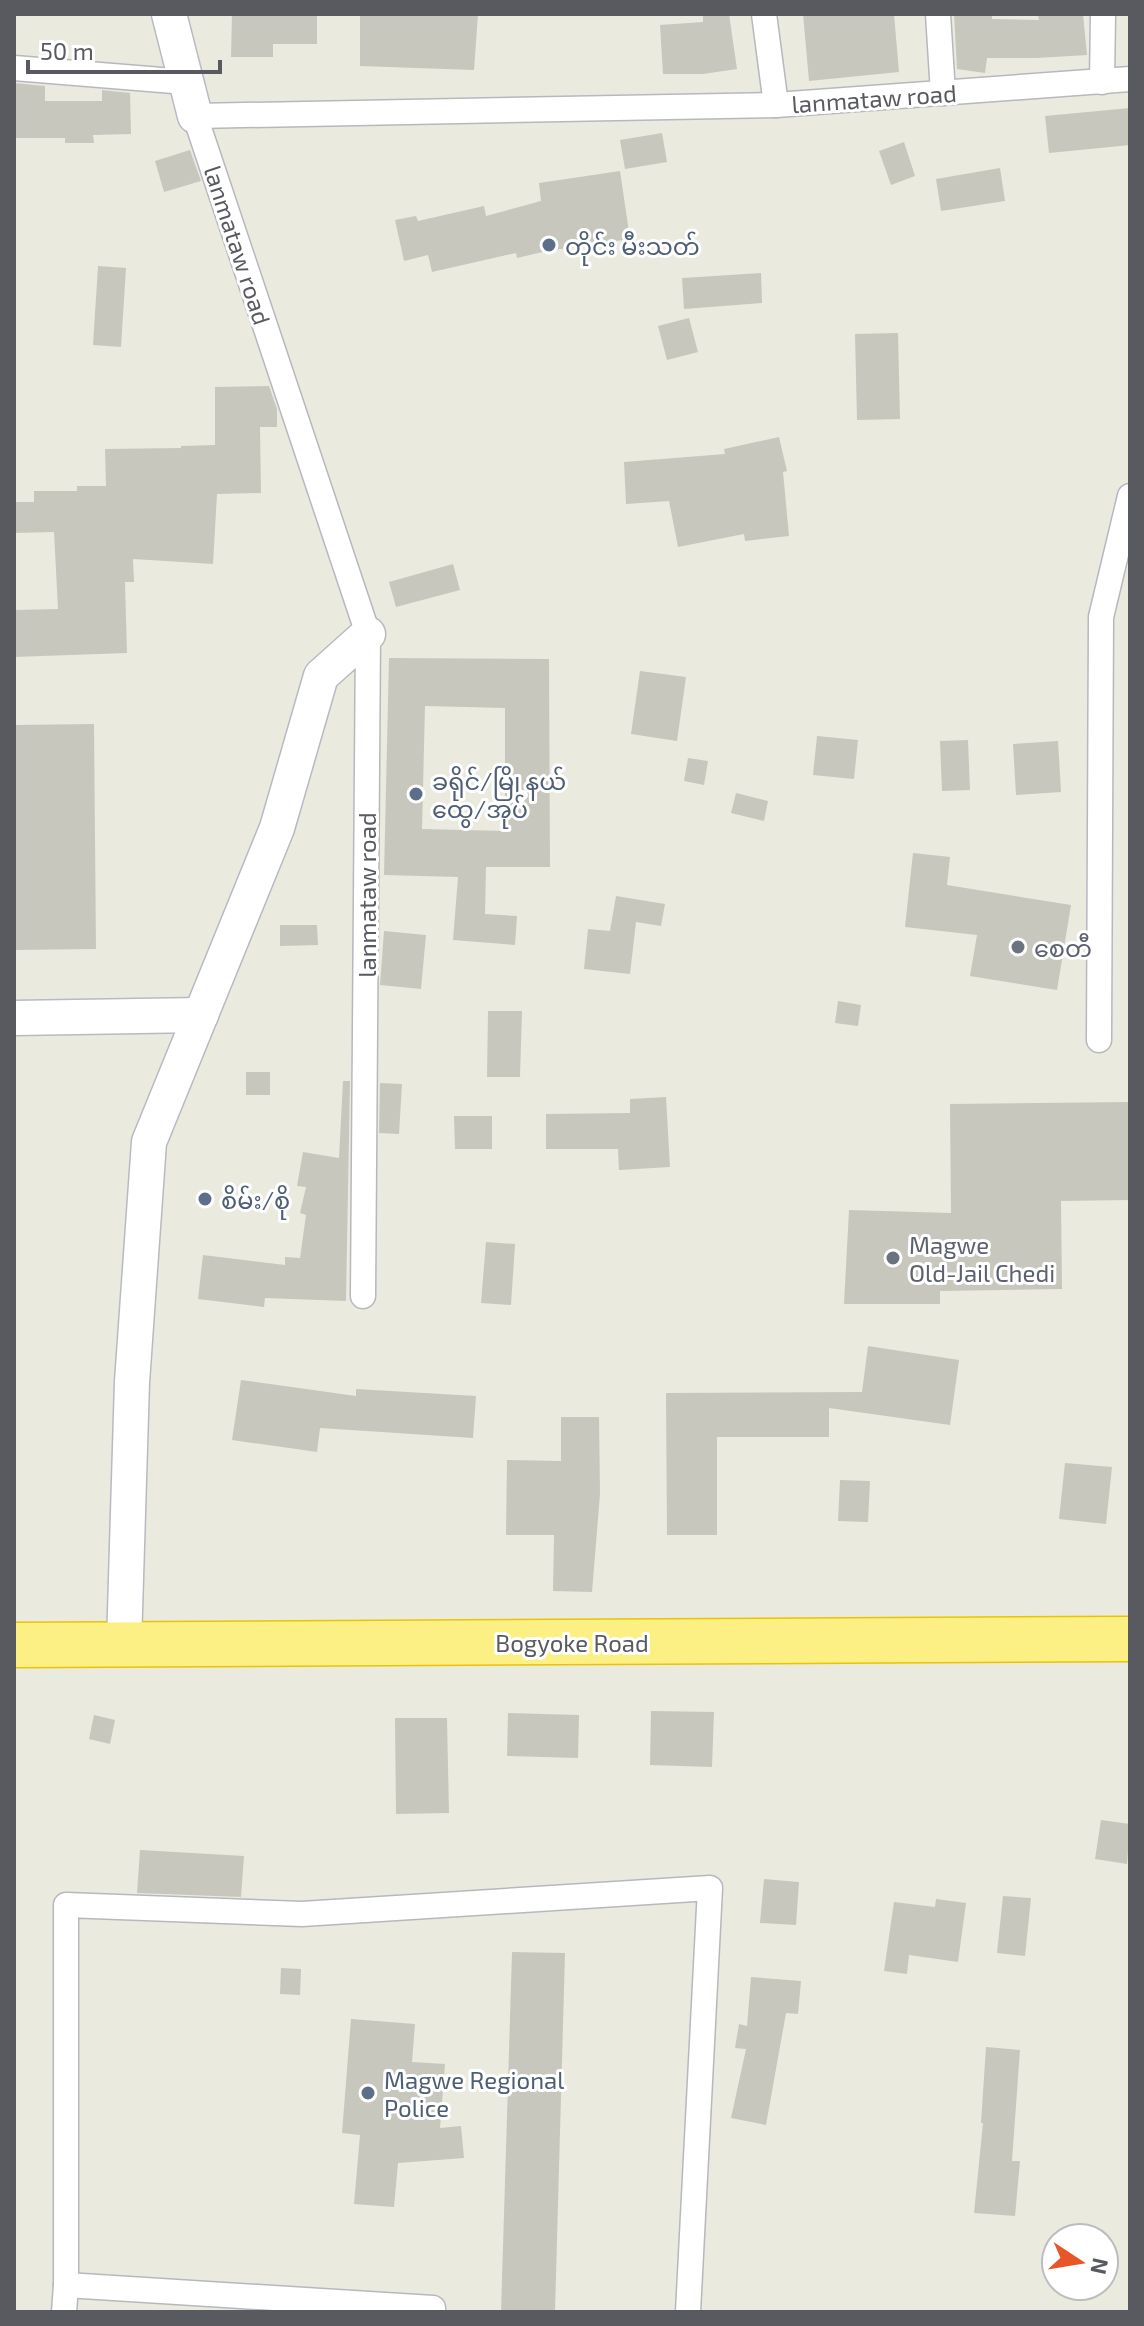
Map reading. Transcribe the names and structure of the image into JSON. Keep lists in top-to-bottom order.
{
  "streets": {
    "highway": ["Bogyoke Road"],
    "street": ["lanmataw road"]
  },
  "places": [
    "တိုင်း မီးသတ်",
    "ခရိုင်/မြို့နယ် ထွေ/အုပ်",
    "စေတီ",
    "စိမ်း/စို",
    "Magwe Old-Jail Chedi",
    "Magwe Regional Police"
  ],
  "scale_bar": "50 m",
  "north": "right"
}
